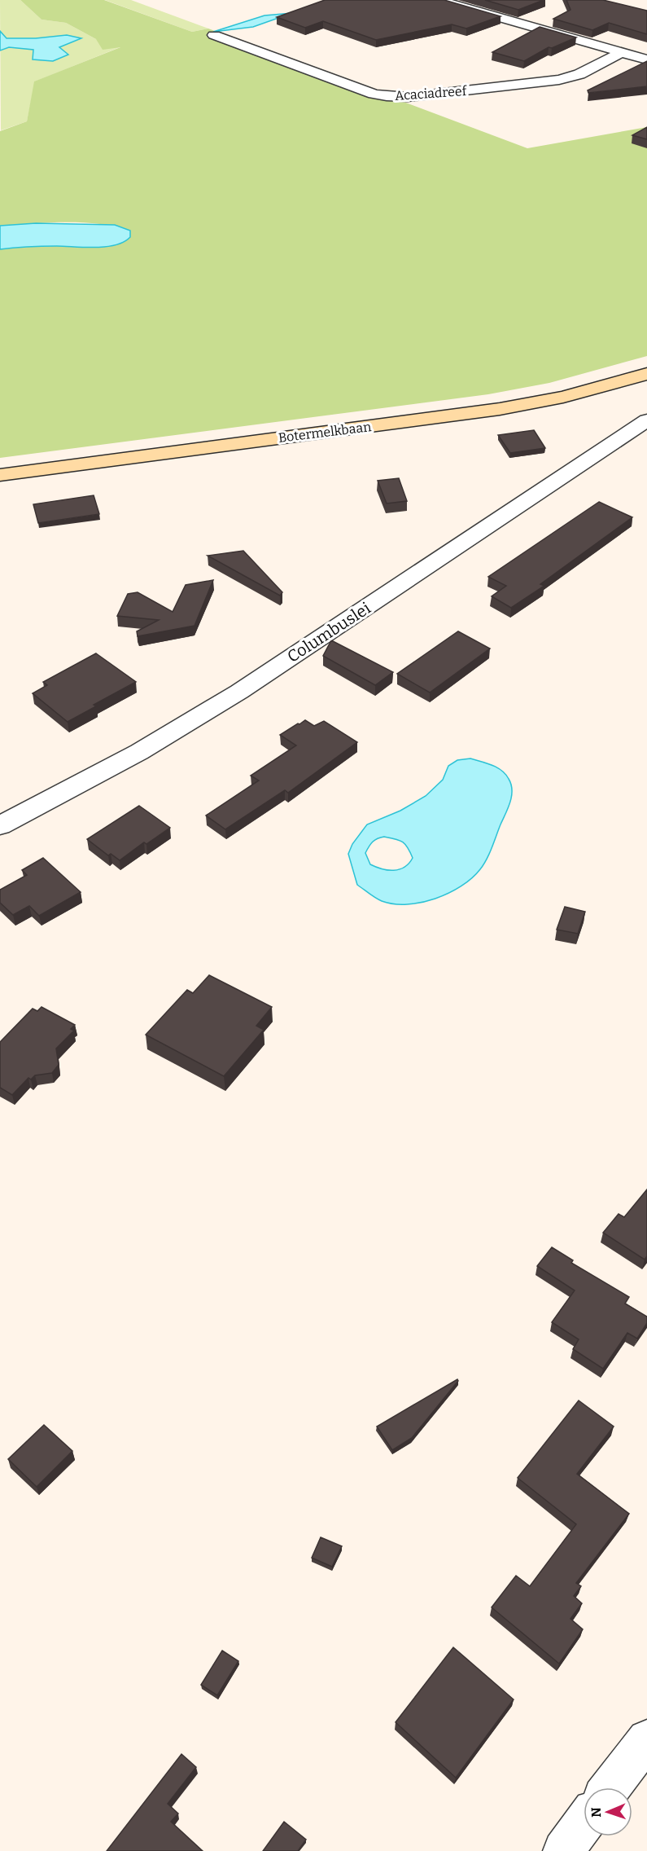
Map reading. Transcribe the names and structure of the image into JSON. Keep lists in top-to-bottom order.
{
  "streets": {
    "main road": ["Botermelkbaan"],
    "street": ["Acaciadreef", "Columbuslei"]
  },
  "north": "left"
}
